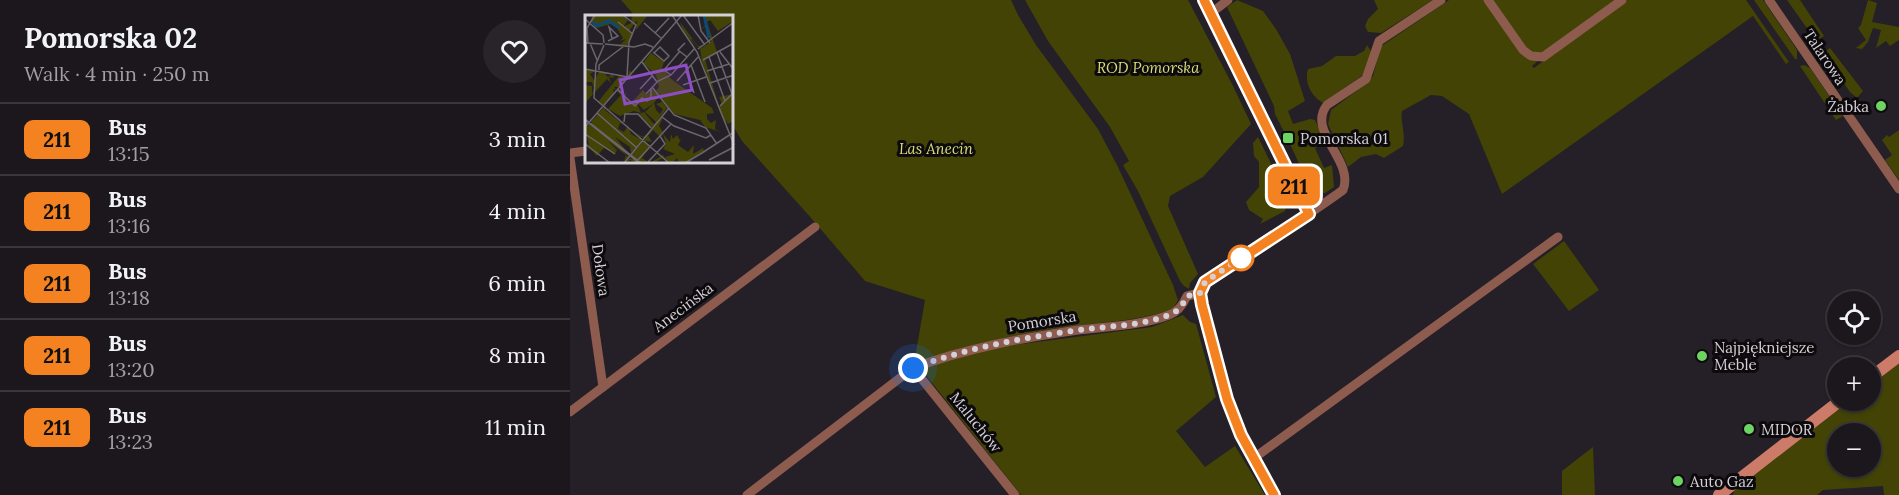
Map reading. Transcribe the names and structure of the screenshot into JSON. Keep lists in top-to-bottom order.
{
  "streets": {
    "street": [
      "Talarowa",
      "Dołowa",
      "Anecińska",
      "Pomorska",
      "Maluchów"
    ]
  },
  "crossings": [
    ["Dołowa", "Anecińska"],
    ["Pomorska", "Maluchów"]
  ],
  "parks": ["ROD Pomorska", "Las Anecin"],
  "places": {
    "other": [
      "Żabka",
      "Najpiękniejsze Meble",
      "MIDOR",
      "Auto Gaz"
    ],
    "transit": ["Pomorska 01"]
  },
  "lines": ["bus line 211"],
  "page": {
    "heading": ["Pomorska 02", "Walk · 4 min · 250 m"],
    "on_map": "211",
    "list": [
      {
        "mark": "211",
        "name": "Bus",
        "note": "13:15",
        "value": "3 min"
      },
      {
        "mark": "211",
        "name": "Bus",
        "note": "13:16",
        "value": "4 min"
      },
      {
        "mark": "211",
        "name": "Bus",
        "note": "13:18",
        "value": "6 min"
      },
      {
        "mark": "211",
        "name": "Bus",
        "note": "13:20",
        "value": "8 min"
      },
      {
        "mark": "211",
        "name": "Bus",
        "note": "13:23",
        "value": "11 min"
      }
    ],
    "map_buttons": ["+", "−"]
  }
}
